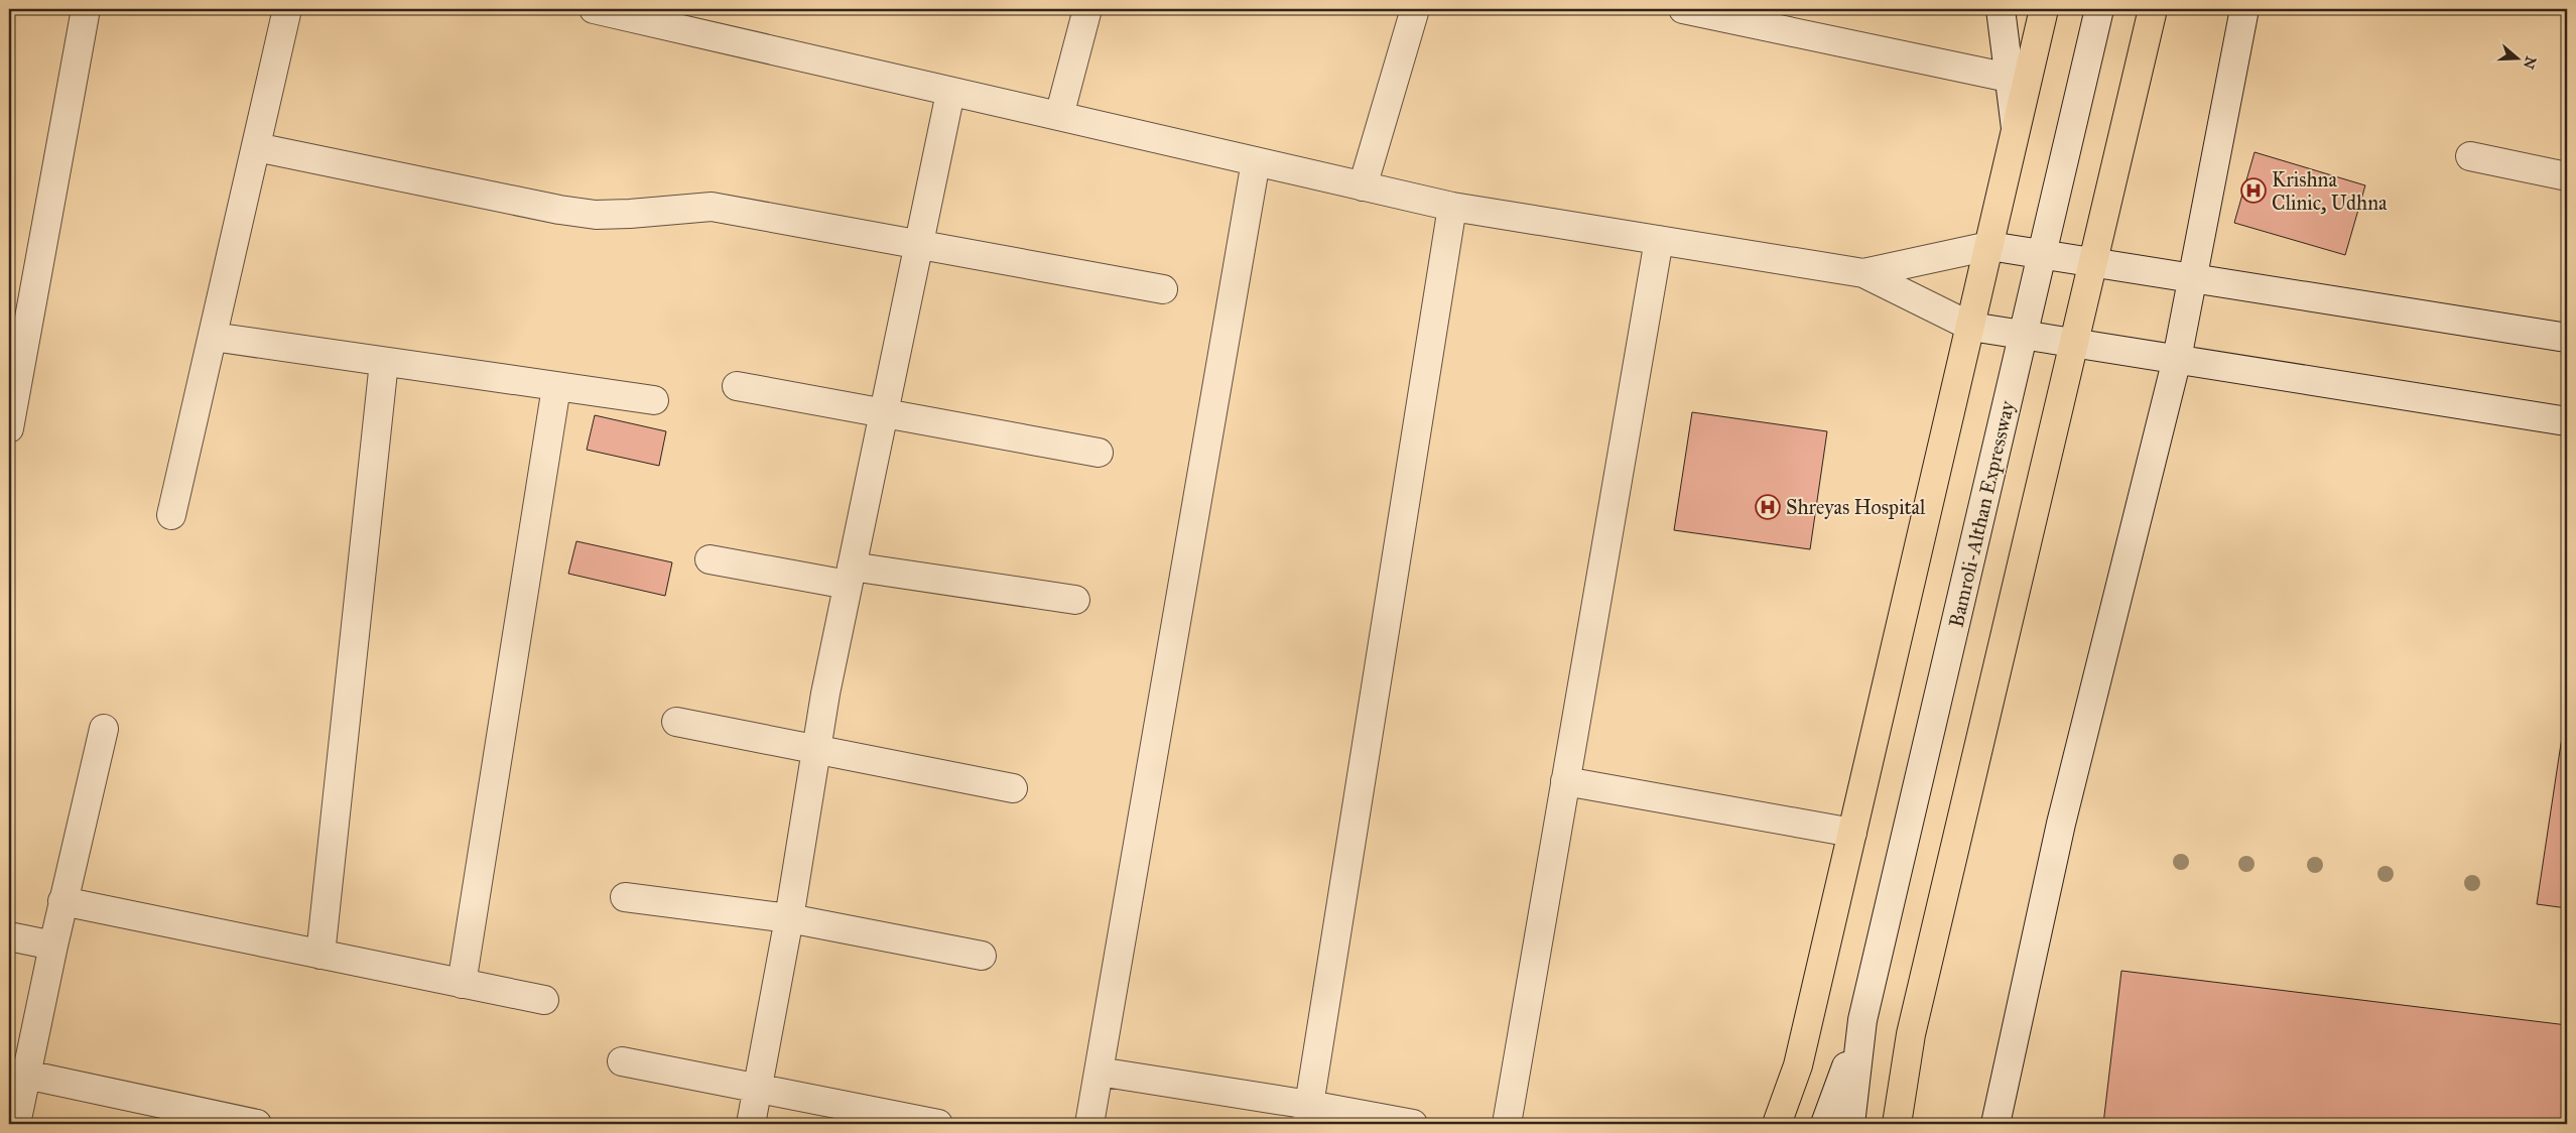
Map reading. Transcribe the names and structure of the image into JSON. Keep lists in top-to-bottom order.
{
  "streets": {
    "street": ["Bamroli-Althan Expressway"]
  },
  "places": {
    "hospital": ["Krishna Clinic, Udhna", "Shreyas Hospital"]
  },
  "north": "right"
}
